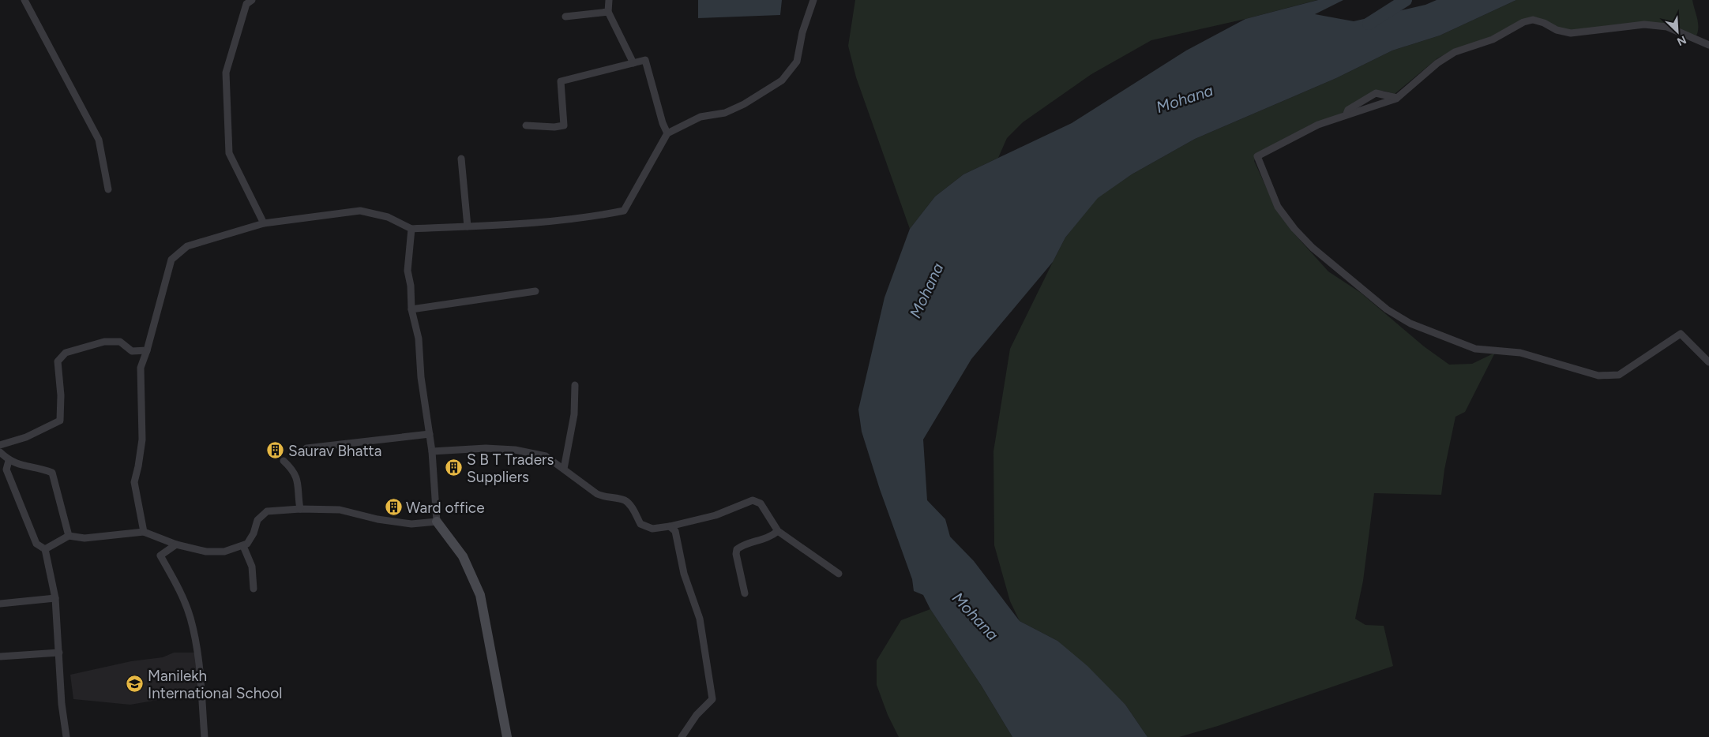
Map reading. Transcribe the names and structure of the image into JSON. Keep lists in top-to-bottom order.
{
  "water": ["Mohana"],
  "places": {
    "building": ["Saurav Bhatta", "S B T Traders Suppliers", "Ward office"],
    "school or university": ["Manilekh International School"]
  },
  "north": "bottom right"
}
